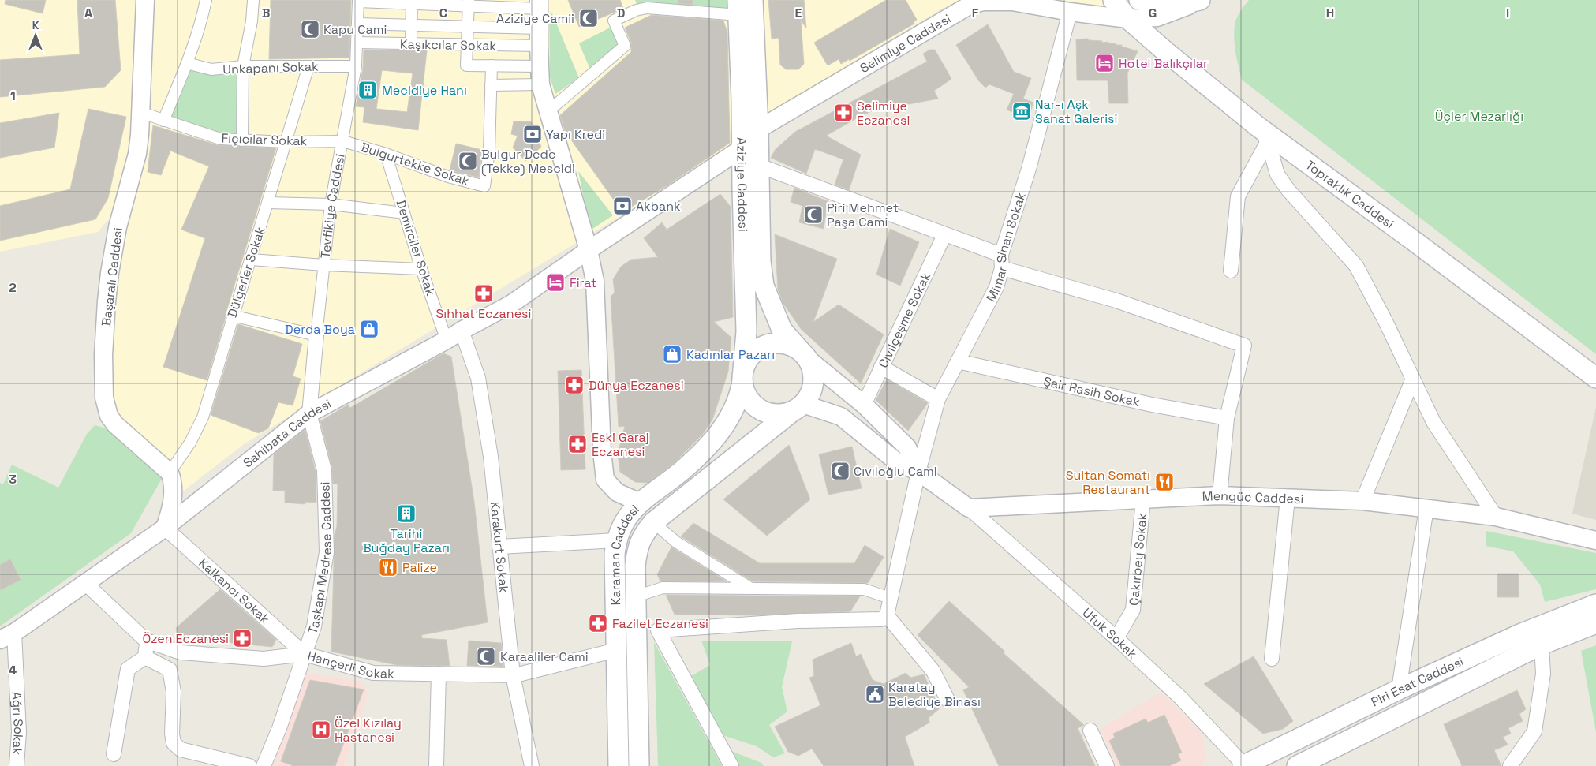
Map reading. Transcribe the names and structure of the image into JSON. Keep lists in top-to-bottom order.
{
  "streets": {
    "main road": [
      "Aziziye Caddesi",
      "Topraklık Caddesi",
      "Karaman Caddesi",
      "Piri Esat Caddesi"
    ],
    "street": [
      "Selimiye Caddesi",
      "Kaşıkcılar Sokak",
      "Unkapanı Sokak",
      "Fıçıcılar Sokak",
      "Bulgurtekke Sokak",
      "Tevfikiye Caddesi",
      "Mimar Sinan Sokak",
      "Demirciler Sokak",
      "Dülgerler Sokak",
      "Başaralı Caddesi",
      "Cıvılçeşme Sokak",
      "Şair Rasih Sokak",
      "Sahibata Caddesi",
      "Mengüc Caddesi",
      "Karakurt Sokak",
      "Taşkapı Medrese Caddesi",
      "Çakırbey Sokak",
      "Kalkancı Sokak",
      "Ufuk Sokak",
      "Hançerli Sokak",
      "Ağrı Sokak"
    ]
  },
  "crossings": [
    ["Selimiye Caddesi", "Aziziye Caddesi"],
    ["Selimiye Caddesi", "Topraklık Caddesi"],
    ["Selimiye Caddesi", "Mimar Sinan Sokak"],
    ["Kaşıkcılar Sokak", "Tevfikiye Caddesi"],
    ["Kaşıkcılar Sokak", "Karaman Caddesi"],
    ["Unkapanı Sokak", "Tevfikiye Caddesi"],
    ["Unkapanı Sokak", "Dülgerler Sokak"],
    ["Fıçıcılar Sokak", "Bulgurtekke Sokak"],
    ["Fıçıcılar Sokak", "Tevfikiye Caddesi"],
    ["Fıçıcılar Sokak", "Dülgerler Sokak"],
    ["Fıçıcılar Sokak", "Başaralı Caddesi"],
    ["Bulgurtekke Sokak", "Tevfikiye Caddesi"],
    ["Bulgurtekke Sokak", "Demirciler Sokak"],
    ["Aziziye Caddesi", "Karaman Caddesi"],
    ["Tevfikiye Caddesi", "Sahibata Caddesi"],
    ["Tevfikiye Caddesi", "Taşkapı Medrese Caddesi"],
    ["Mimar Sinan Sokak", "Şair Rasih Sokak"],
    ["Demirciler Sokak", "Sahibata Caddesi"],
    ["Dülgerler Sokak", "Başaralı Caddesi"],
    ["Sahibata Caddesi", "Karakurt Sokak"],
    ["Sahibata Caddesi", "Taşkapı Medrese Caddesi"],
    ["Sahibata Caddesi", "Karaman Caddesi"],
    ["Sahibata Caddesi", "Kalkancı Sokak"],
    ["Sahibata Caddesi", "Hançerli Sokak"],
    ["Sahibata Caddesi", "Ağrı Sokak"],
    ["Mengüc Caddesi", "Çakırbey Sokak"],
    ["Mengüc Caddesi", "Ufuk Sokak"],
    ["Karakurt Sokak", "Hançerli Sokak"],
    ["Taşkapı Medrese Caddesi", "Kalkancı Sokak"],
    ["Taşkapı Medrese Caddesi", "Hançerli Sokak"],
    ["Karaman Caddesi", "Hançerli Sokak"],
    ["Çakırbey Sokak", "Ufuk Sokak"],
    ["Kalkancı Sokak", "Hançerli Sokak"],
    ["Ufuk Sokak", "Piri Esat Caddesi"]
  ],
  "parks": ["Üçler Mezarlığı"],
  "places": {
    "mosque": [
      "Aziziye Camii",
      "Kapu Cami",
      "Bulgur Dede (Tekke) Mescidi",
      "Piri Mehmet Paşa Cami",
      "Cıvıloğlu Cami",
      "Karaaliler Cami"
    ],
    "hotel": ["Hotel Balıkçılar", "Firat"],
    "building": ["Mecidiye Hanı", "Tarihi Buğday Pazarı"],
    "museum": ["Nar-ı Aşk Sanat Galerisi"],
    "pharmacy": [
      "Selimiye Eczanesi",
      "Sıhhat Eczanesi",
      "Dünya Eczanesi",
      "Eski Garaj Eczanesi",
      "Fazilet Eczanesi",
      "Özen Eczanesi"
    ],
    "bank": ["Yapı Kredi", "Akbank"],
    "shop": ["Derda Boya", "Kadınlar Pazarı"],
    "restaurant": ["Sultan Somatı Restaurant", "Palize"],
    "public building": ["Karatay Belediye Binası"],
    "hospital": ["Özel Kızılay Hastanesi"]
  },
  "north": "top",
  "grid": {
    "columns": [
      "A",
      "B",
      "C",
      "D",
      "E",
      "F",
      "G",
      "H",
      "I"
    ],
    "rows": [
      "1",
      "2",
      "3",
      "4"
    ]
  }
}
